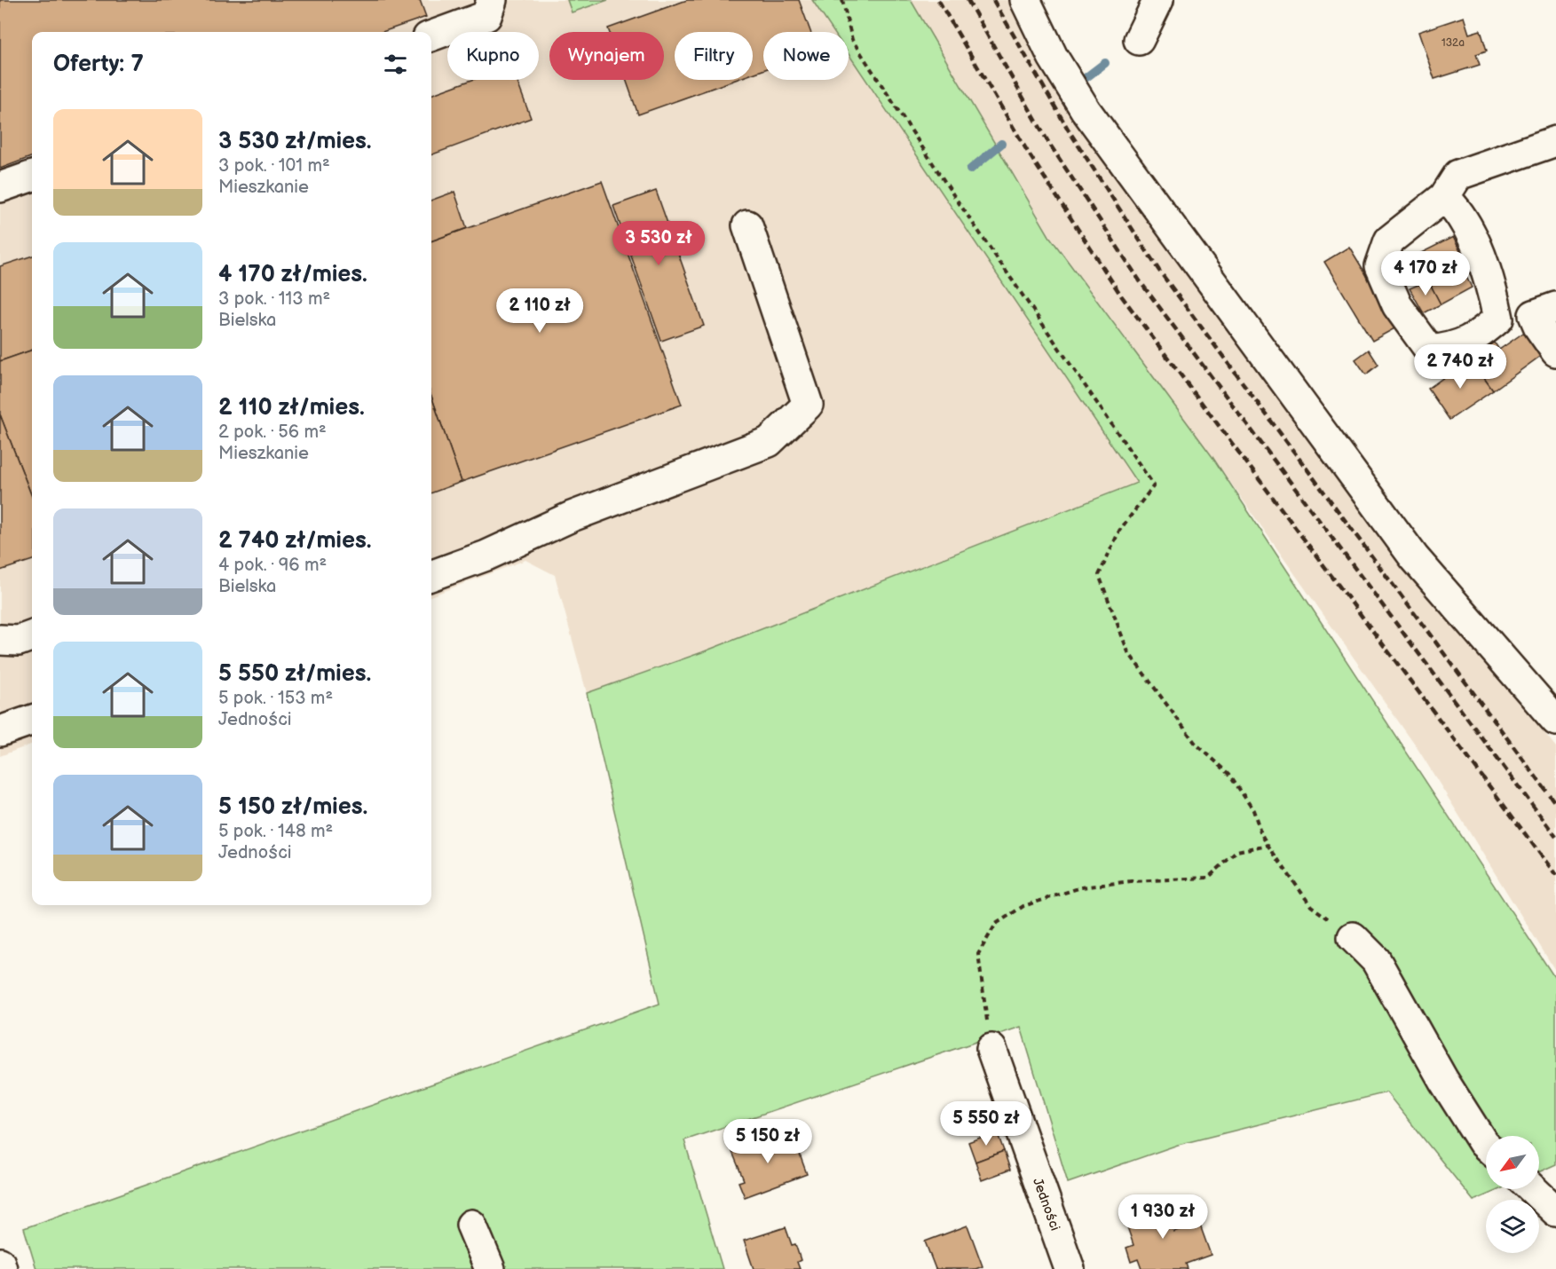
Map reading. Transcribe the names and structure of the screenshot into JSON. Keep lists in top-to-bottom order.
{
  "streets": {
    "street": ["Jedności"]
  },
  "house_numbers": ["132a"],
  "north": "bottom left",
  "page": {
    "chip": [
      "Kupno",
      "Wynajem",
      "Filtry",
      "Nowe"
    ],
    "heading": "Oferty: 7",
    "list": [
      {
        "name": "3 530 zł/mies.",
        "note": "3 pok. · 101 m² · Mieszkanie"
      },
      {
        "name": "4 170 zł/mies.",
        "note": "3 pok. · 113 m² · Bielska"
      },
      {
        "name": "2 110 zł/mies.",
        "note": "2 pok. · 56 m² · Mieszkanie"
      },
      {
        "name": "2 740 zł/mies.",
        "note": "4 pok. · 96 m² · Bielska"
      },
      {
        "name": "5 550 zł/mies.",
        "note": "5 pok. · 153 m² · Jedności"
      },
      {
        "name": "5 150 zł/mies.",
        "note": "5 pok. · 148 m² · Jedności"
      }
    ],
    "price": [
      "3 530 zł",
      "4 170 zł",
      "2 110 zł",
      "2 740 zł",
      "5 550 zł",
      "5 150 zł",
      "1 930 zł"
    ]
  }
}
